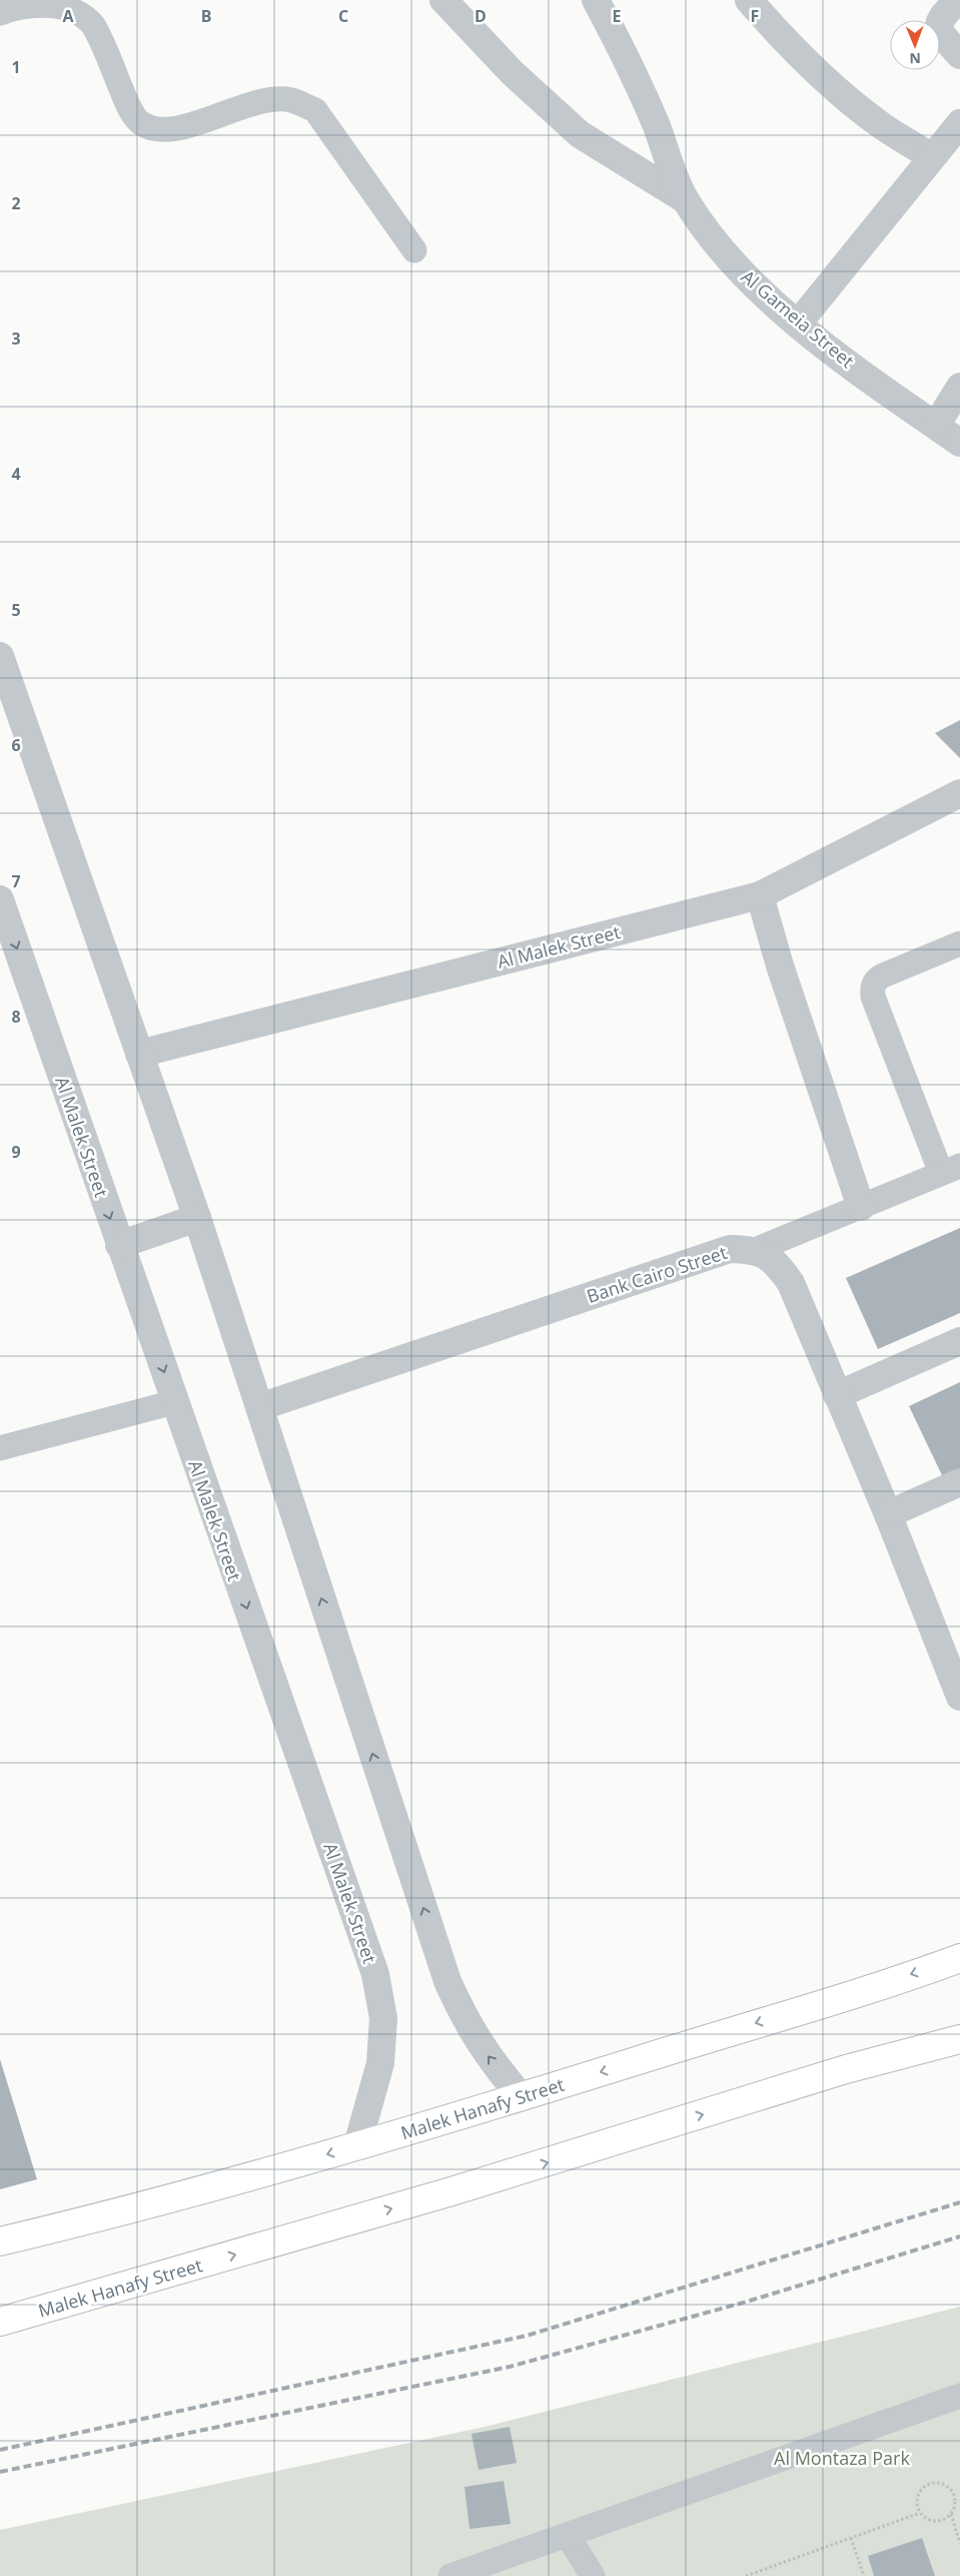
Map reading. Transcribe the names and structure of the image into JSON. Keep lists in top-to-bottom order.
{
  "streets": {
    "highway": ["Malek Hanafy Street"],
    "street": ["Al Gameia Street", "Al Malek Street", "Bank Cairo Street"]
  },
  "crossings": [
    ["Al Malek Street", "Malek Hanafy Street"]
  ],
  "parks": ["Al Montaza Park"],
  "north": "bottom",
  "grid": {
    "columns": [
      "A",
      "B",
      "C",
      "D",
      "E",
      "F"
    ],
    "rows": [
      "1",
      "2",
      "3",
      "4",
      "5",
      "6",
      "7",
      "8",
      "9"
    ]
  }
}
